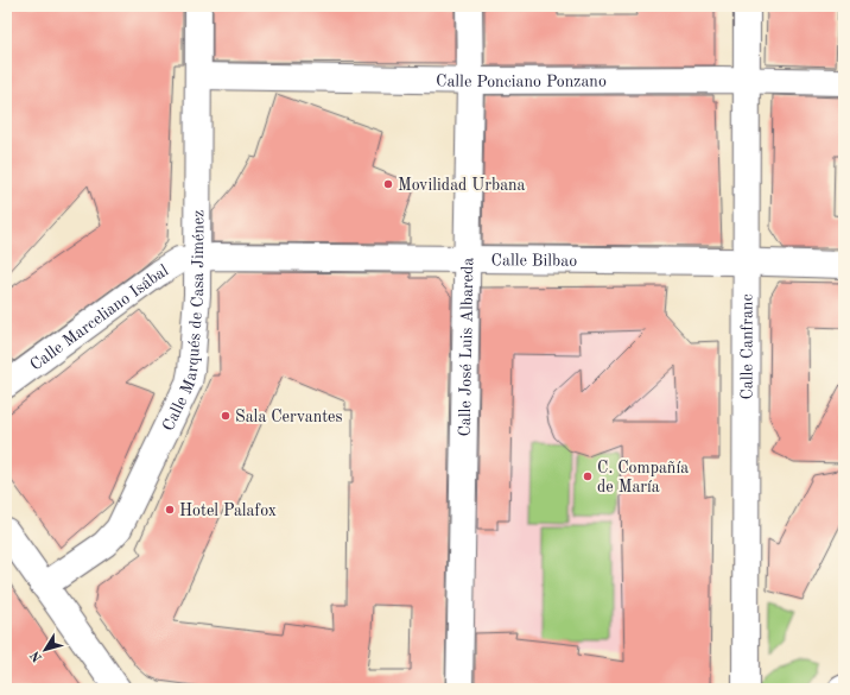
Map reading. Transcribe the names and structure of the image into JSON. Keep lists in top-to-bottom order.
{
  "streets": {
    "street": [
      "Calle Ponciano Ponzano",
      "Calle Bilbao",
      "Calle Marceliano Isábal",
      "Calle Marqués de Casa Jiménez",
      "Calle Canfranc",
      "Calle José Luis Albareda"
    ]
  },
  "crossings": [
    ["Calle Ponciano Ponzano", "Calle Marqués de Casa Jiménez"],
    ["Calle Ponciano Ponzano", "Calle Canfranc"],
    ["Calle Ponciano Ponzano", "Calle José Luis Albareda"],
    ["Calle Bilbao", "Calle Marceliano Isábal"],
    ["Calle Bilbao", "Calle Marqués de Casa Jiménez"],
    ["Calle Bilbao", "Calle Canfranc"],
    ["Calle Bilbao", "Calle José Luis Albareda"],
    ["Calle Marceliano Isábal", "Calle Marqués de Casa Jiménez"]
  ],
  "places": [
    "Movilidad Urbana",
    "Sala Cervantes",
    "C. Compañía de María",
    "Hotel Palafox"
  ],
  "north": "bottom left"
}
